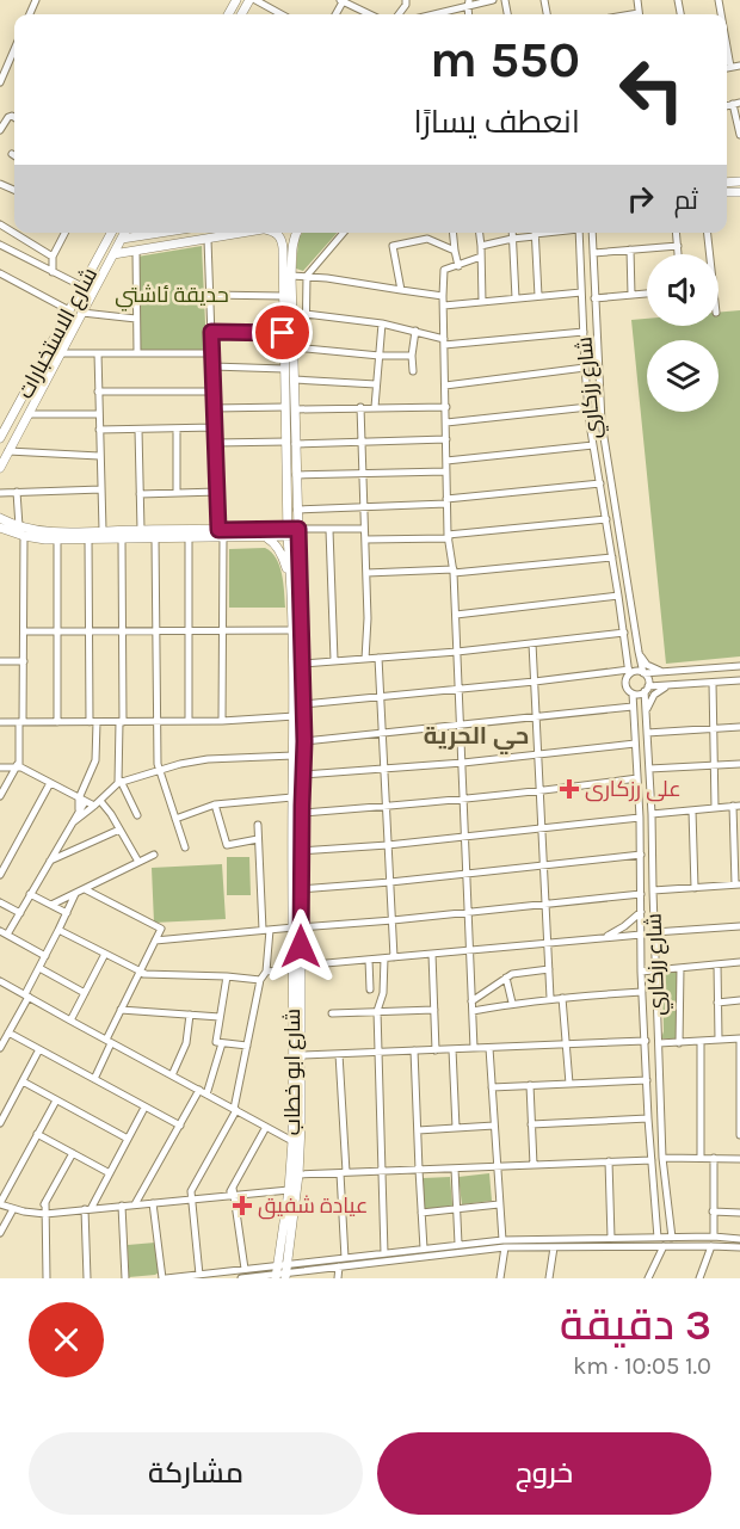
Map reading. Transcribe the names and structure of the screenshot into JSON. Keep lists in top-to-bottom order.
{
  "streets": {
    "main road": ["شارع الاستخبارات", "شارع ابو خطاب"],
    "street": ["شارع رزكاري"]
  },
  "districts": ["حي الحرية"],
  "parks": ["حديقة ئاشتي"],
  "places": {
    "health": ["على رزكارى", "عيادة شفيق"]
  },
  "page": {
    "turn": ["550 m", "انعطف يسارًا"],
    "then": "ثم",
    "heading": ["3 دقيقة", "1.0 km · 10:05"],
    "buttons": ["خروج", "مشاركة"]
  }
}
